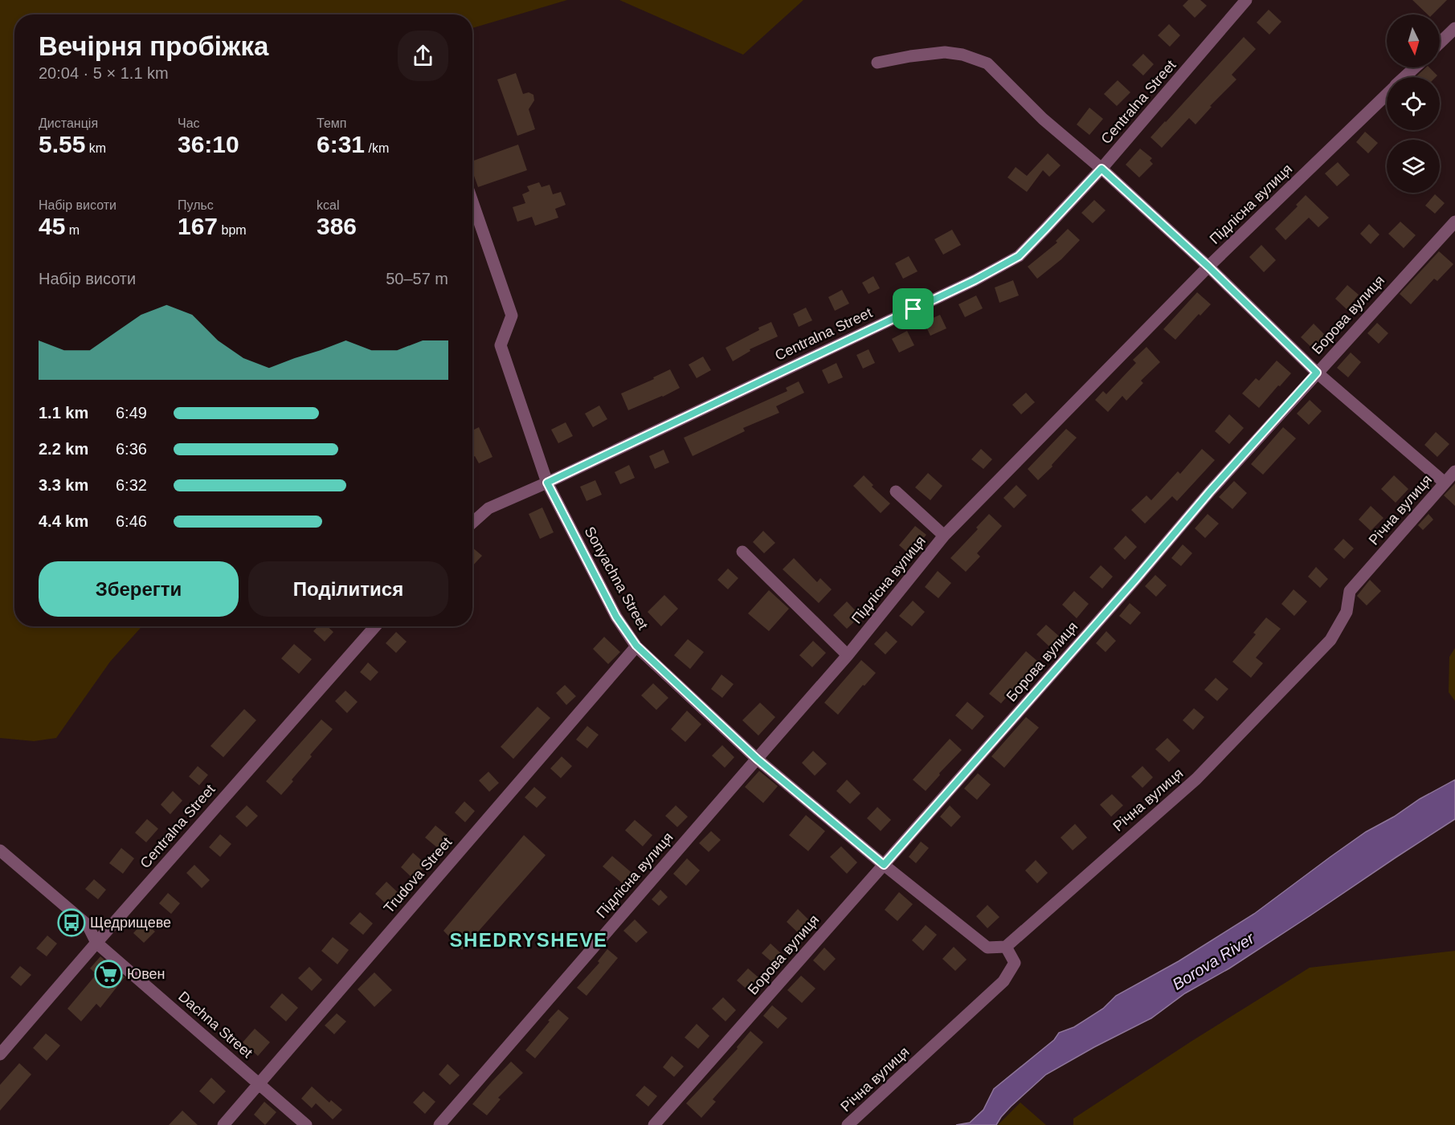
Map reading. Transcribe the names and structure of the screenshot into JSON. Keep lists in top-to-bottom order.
{
  "streets": {
    "street": [
      "Centralna Street",
      "Підлісна вулиця",
      "Борова вулиця",
      "Річна вулиця",
      "Sonyachna Street",
      "Trudova Street",
      "Dachna Street"
    ]
  },
  "crossings": [
    ["Centralna Street", "Sonyachna Street"],
    ["Centralna Street", "Dachna Street"],
    ["Підлісна вулиця", "Sonyachna Street"],
    ["Борова вулиця", "Sonyachna Street"],
    ["Річна вулиця", "Sonyachna Street"],
    ["Sonyachna Street", "Trudova Street"],
    ["Trudova Street", "Dachna Street"]
  ],
  "districts": ["SHEDRYSHEVE"],
  "water": ["Borova River"],
  "places": {
    "bus stop": ["Щедрищеве"],
    "supermarket": ["Ювен"]
  },
  "north": "bottom",
  "page": {
    "heading": ["Вечірня пробіжка", "20:04 · 5 × 1.1 km"],
    "stats": [
      ["Дистанція", "5.55 km"],
      ["Час", "36:10"],
      ["Темп", "6:31 /km"],
      ["Набір висоти", "45 m"],
      ["Пульс", "167 bpm"],
      ["kcal", "386"]
    ],
    "chart": ["Набір висоти", "50–57 m"],
    "list": [
      {
        "name": "1.1 km",
        "note": "6:49"
      },
      {
        "name": "2.2 km",
        "note": "6:36"
      },
      {
        "name": "3.3 km",
        "note": "6:32"
      },
      {
        "name": "4.4 km",
        "note": "6:46"
      }
    ],
    "buttons": ["Зберегти", "Поділитися"]
  }
}
